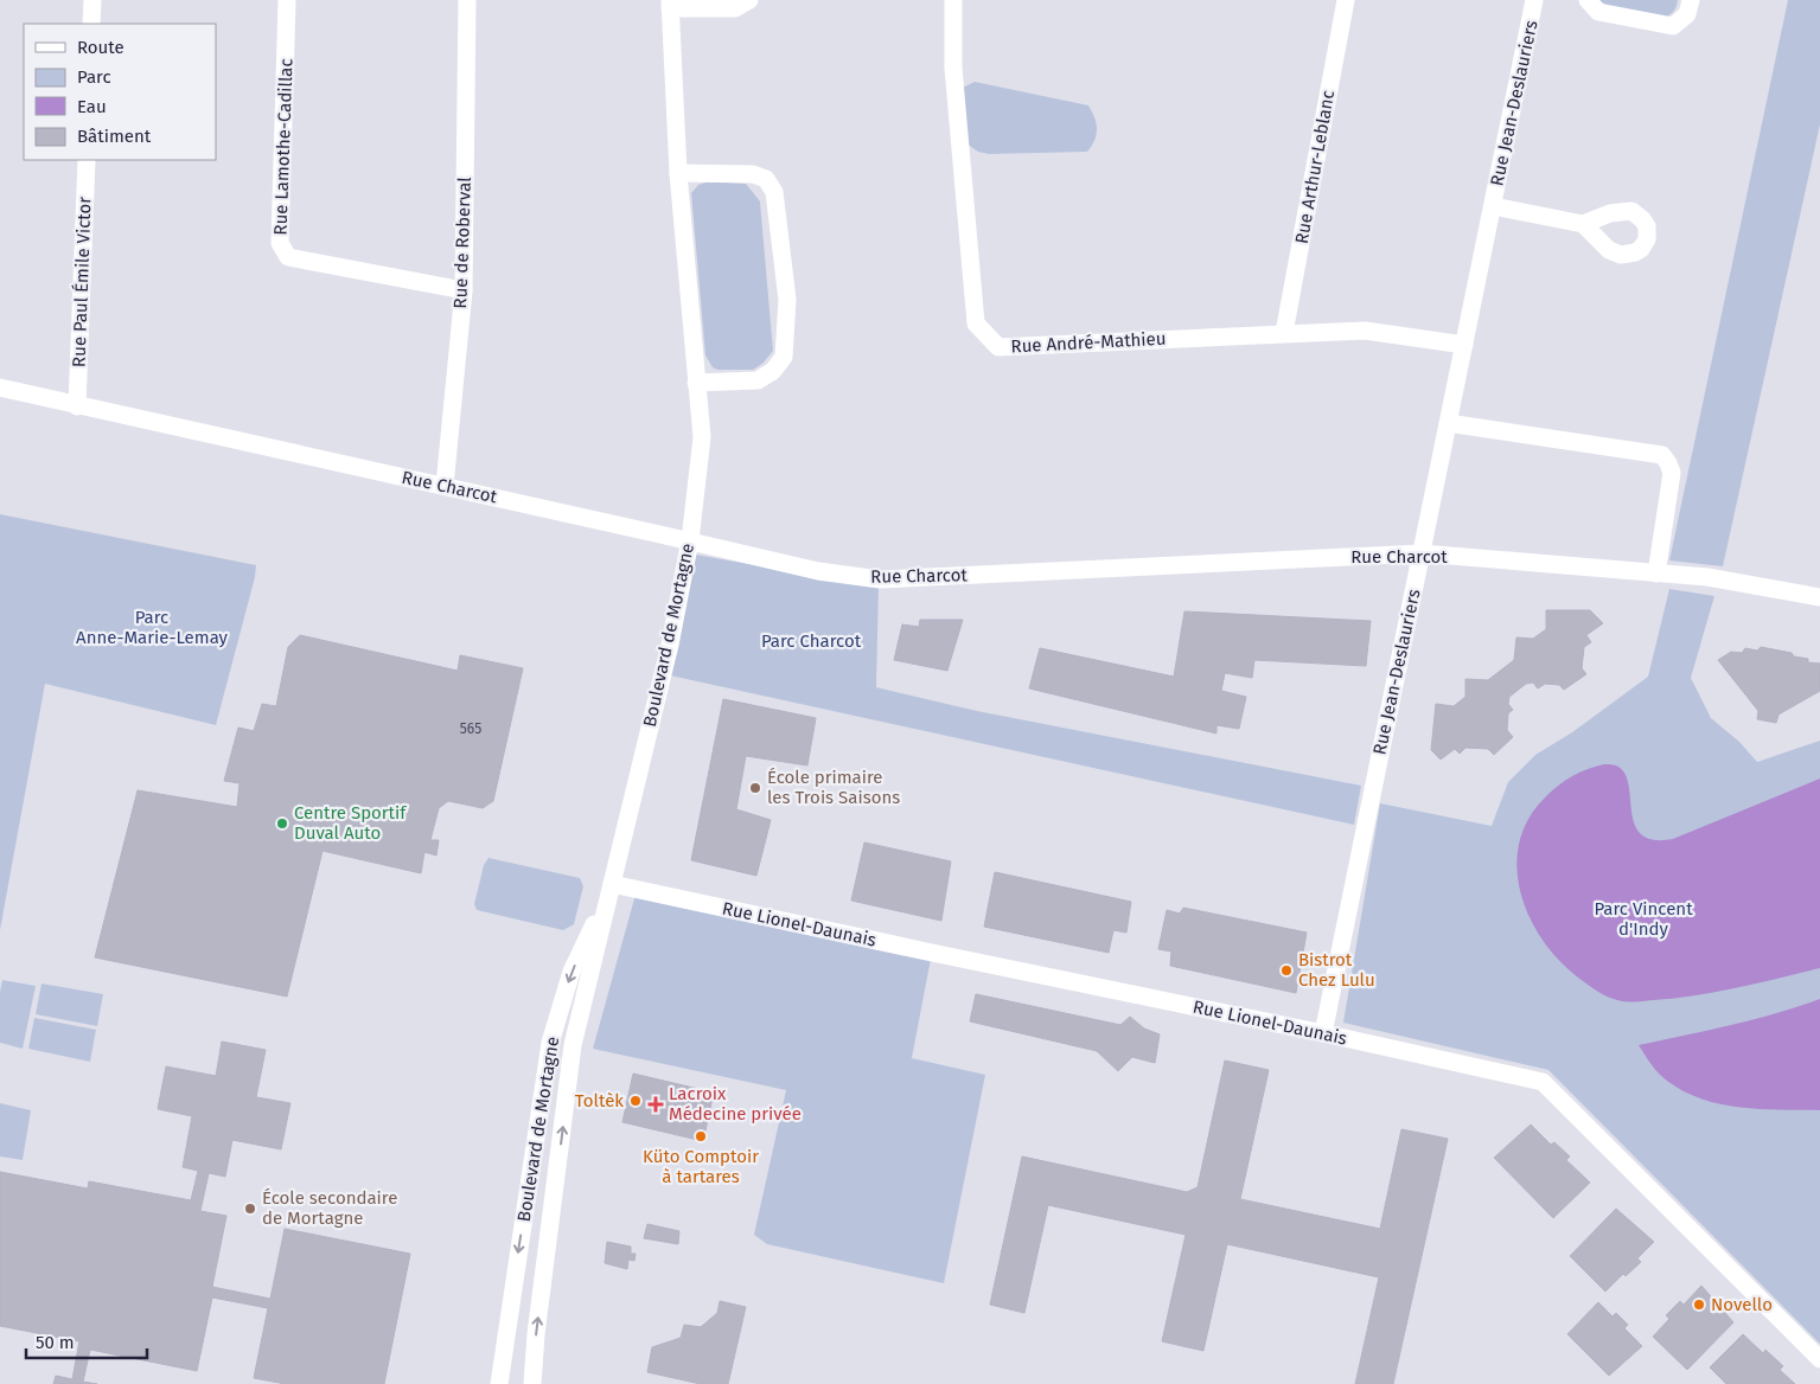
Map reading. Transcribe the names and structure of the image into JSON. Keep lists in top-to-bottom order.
{
  "streets": {
    "street": [
      "Rue Jean-Deslauriers",
      "Rue Lamothe-Cadillac",
      "Rue Arthur-Leblanc",
      "Rue de Roberval",
      "Rue Paul Émile Victor",
      "Rue André-Mathieu",
      "Rue Charcot",
      "Boulevard de Mortagne",
      "Rue Lionel-Daunais"
    ]
  },
  "crossings": [
    ["Rue Jean-Deslauriers", "Rue André-Mathieu"],
    ["Rue Jean-Deslauriers", "Rue Charcot"],
    ["Rue Jean-Deslauriers", "Rue Lionel-Daunais"],
    ["Rue Lamothe-Cadillac", "Rue de Roberval"],
    ["Rue Arthur-Leblanc", "Rue André-Mathieu"],
    ["Rue de Roberval", "Rue Charcot"],
    ["Rue Paul Émile Victor", "Rue Charcot"],
    ["Rue Charcot", "Boulevard de Mortagne"],
    ["Boulevard de Mortagne", "Rue Lionel-Daunais"]
  ],
  "parks": ["Parc Anne-Marie-Lemay", "Parc Charcot", "Parc Vincent d'Indy"],
  "places": {
    "other": [
      "École primaire les Trois Saisons",
      "Centre Sportif Duval Auto",
      "Bistrot Chez Lulu",
      "Toltèk",
      "Küto Comptoir à tartares",
      "École secondaire de Mortagne",
      "Novello"
    ],
    "health": ["Lacroix Médecine privée"]
  },
  "house_numbers": ["565"],
  "legend": [
    "Route",
    "Parc",
    "Eau",
    "Bâtiment"
  ],
  "scale_bar": "50 m"
}
